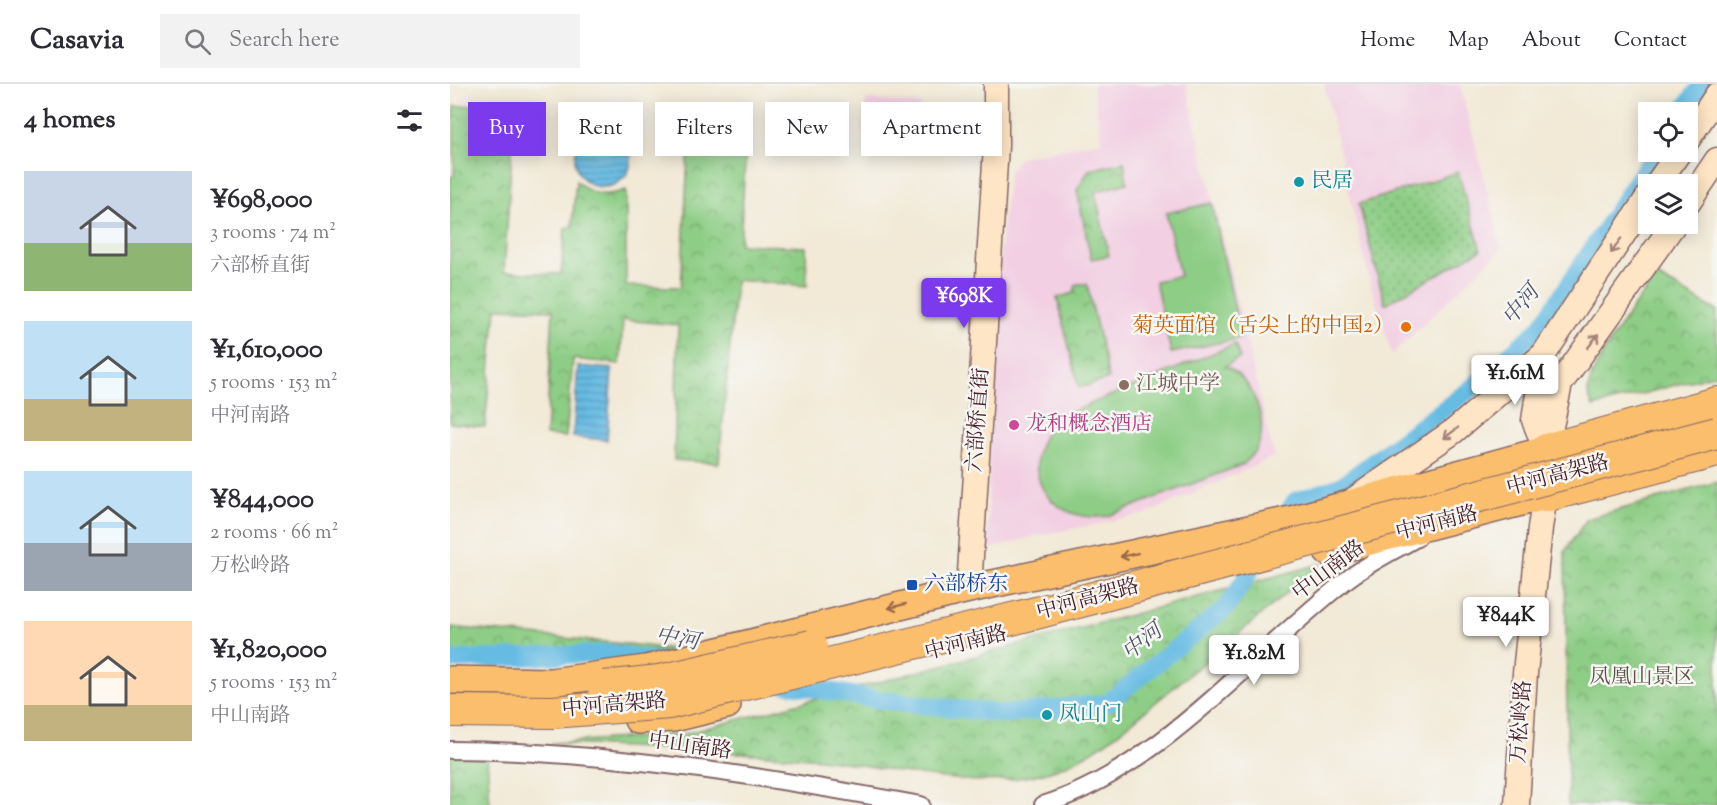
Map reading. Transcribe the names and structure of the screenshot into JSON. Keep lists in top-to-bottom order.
{
  "streets": {
    "highway": ["中河高架路"],
    "main road": ["六部桥直街", "中河南路", "万松岭路"],
    "street": ["中山南路"]
  },
  "crossings": [
    ["六部桥直街", "中河南路"],
    ["中河南路", "中山南路"],
    ["中河南路", "万松岭路"]
  ],
  "water": ["中河"],
  "parks": ["凤凰山景区"],
  "places": {
    "other": [
      "民居",
      "菊英面馆（舌尖上的中国2）",
      "江城中学",
      "龙和概念酒店",
      "凤山门"
    ],
    "transit": ["六部桥东"]
  },
  "page": {
    "header": "Casavia",
    "search": "Search here",
    "nav": [
      "Home",
      "Map",
      "About",
      "Contact"
    ],
    "heading": "4 homes",
    "chip": [
      "Buy",
      "Rent",
      "Filters",
      "New",
      "Apartment"
    ],
    "list": [
      {
        "name": "¥698,000",
        "note": "3 rooms · 74 m² · 六部桥直街"
      },
      {
        "name": "¥1,610,000",
        "note": "5 rooms · 153 m² · 中河南路"
      },
      {
        "name": "¥844,000",
        "note": "2 rooms · 66 m² · 万松岭路"
      },
      {
        "name": "¥1,820,000",
        "note": "5 rooms · 153 m² · 中山南路"
      }
    ],
    "price": [
      "¥698K",
      "¥1.61M",
      "¥844K",
      "¥1.82M"
    ]
  }
}
